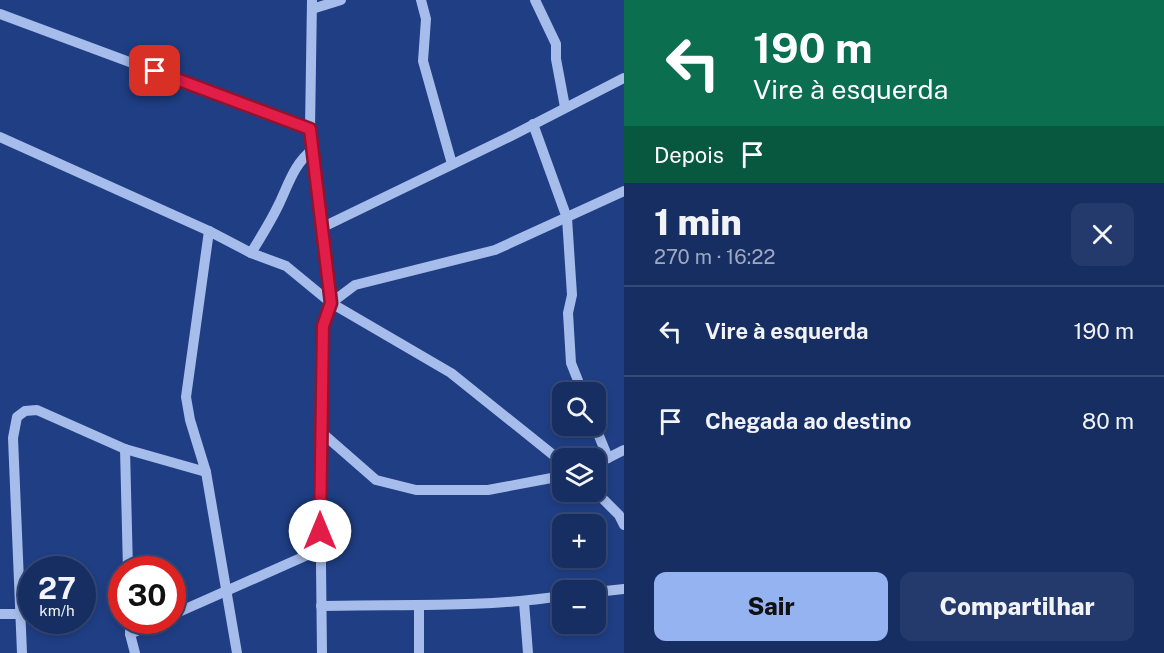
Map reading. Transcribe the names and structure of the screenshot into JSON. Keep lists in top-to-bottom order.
{
  "page": {
    "turn": ["190 m", "Vire à esquerda"],
    "then": "Depois",
    "heading": ["1 min", "270 m · 16:22"],
    "list": [
      {
        "name": "Vire à esquerda",
        "value": "190 m"
      },
      {
        "name": "Chegada ao destino",
        "value": "80 m"
      }
    ],
    "map_buttons": ["+", "−"],
    "speed": "27 km/h",
    "limit": "30",
    "buttons": ["Sair", "Compartilhar"]
  }
}
